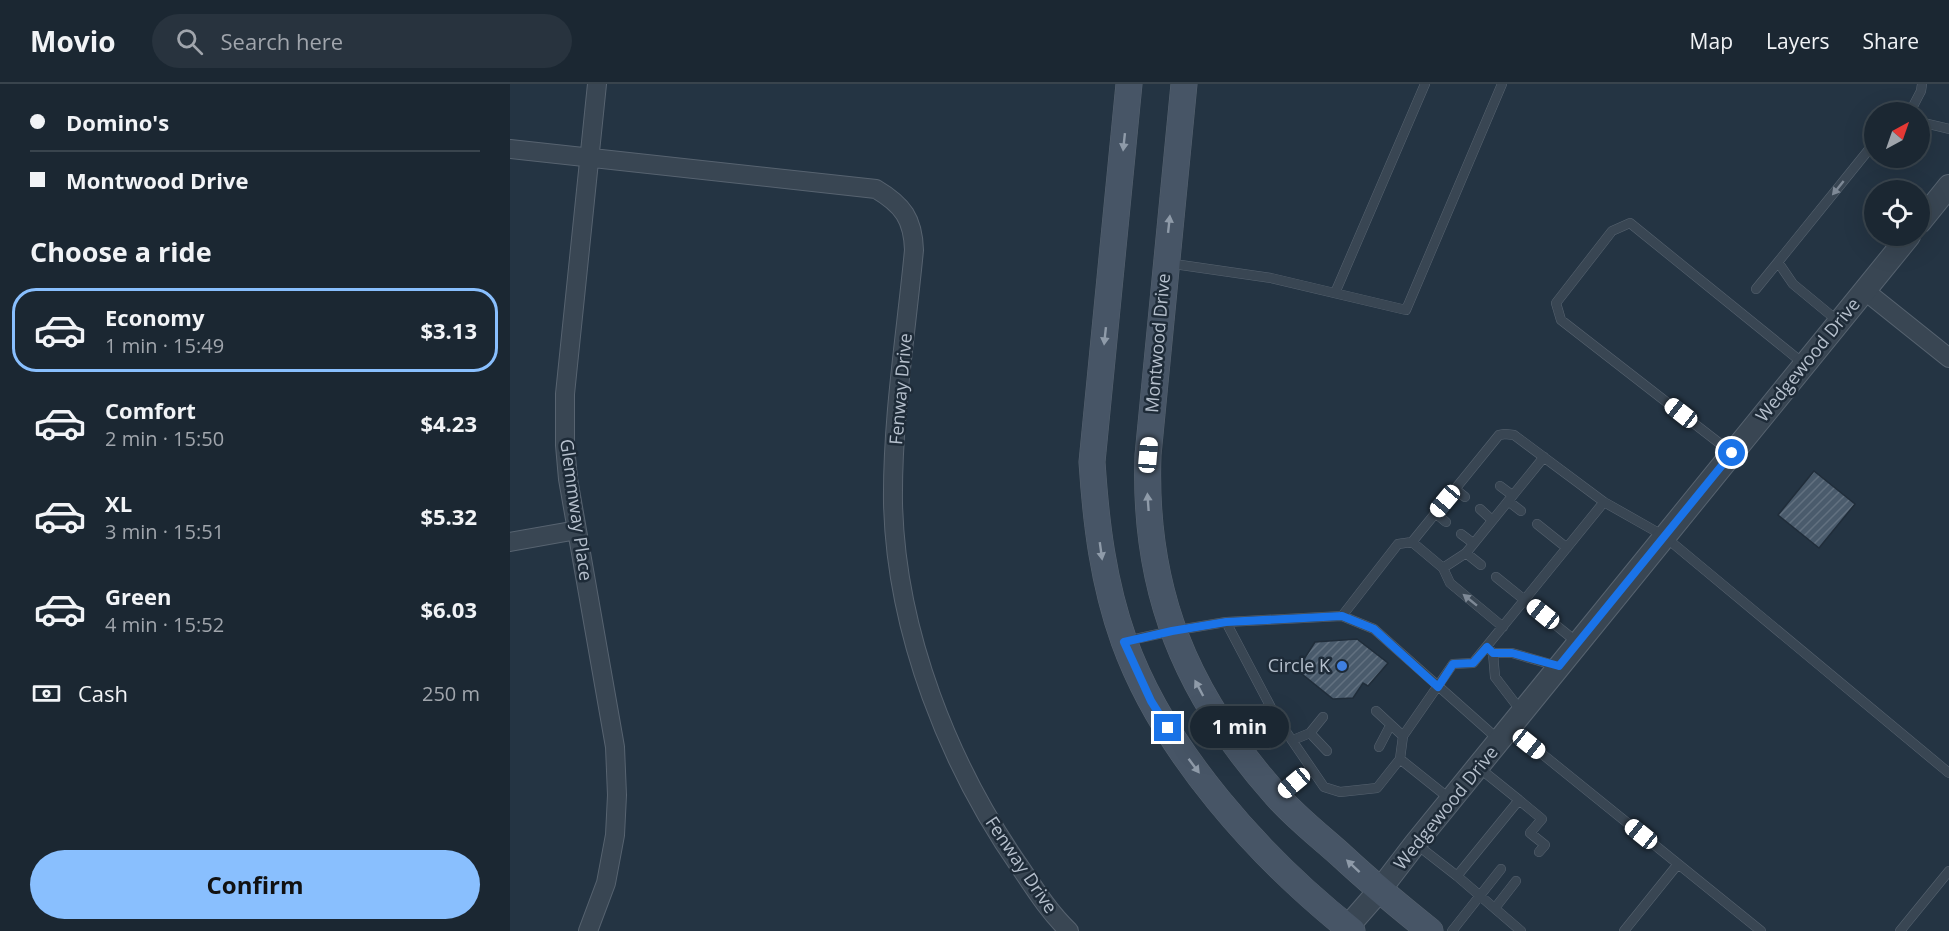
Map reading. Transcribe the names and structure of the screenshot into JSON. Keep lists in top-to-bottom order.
{
  "streets": {
    "main road": ["Montwood Drive"],
    "street": ["Wedgewood Drive", "Fenway Drive", "Glemmway Place"]
  },
  "crossings": [
    ["Montwood Drive", "Wedgewood Drive"],
    ["Fenway Drive", "Glemmway Place"]
  ],
  "places": ["Circle K"],
  "north": "top right",
  "page": {
    "header": "Movio",
    "search": "Search here",
    "nav": ["Map", "Layers", "Share"],
    "banner": ["Domino's", "Montwood Drive"],
    "heading": "Choose a ride",
    "list": [
      {
        "name": "Economy",
        "note": "1 min · 15:49",
        "value": "$3.13"
      },
      {
        "name": "Comfort",
        "note": "2 min · 15:50",
        "value": "$4.23"
      },
      {
        "name": "XL",
        "note": "3 min · 15:51",
        "value": "$5.32"
      },
      {
        "name": "Green",
        "note": "4 min · 15:52",
        "value": "$6.03"
      }
    ],
    "pay": ["Cash", "250 m"],
    "bubble": "1 min",
    "buttons": "Confirm"
  }
}
